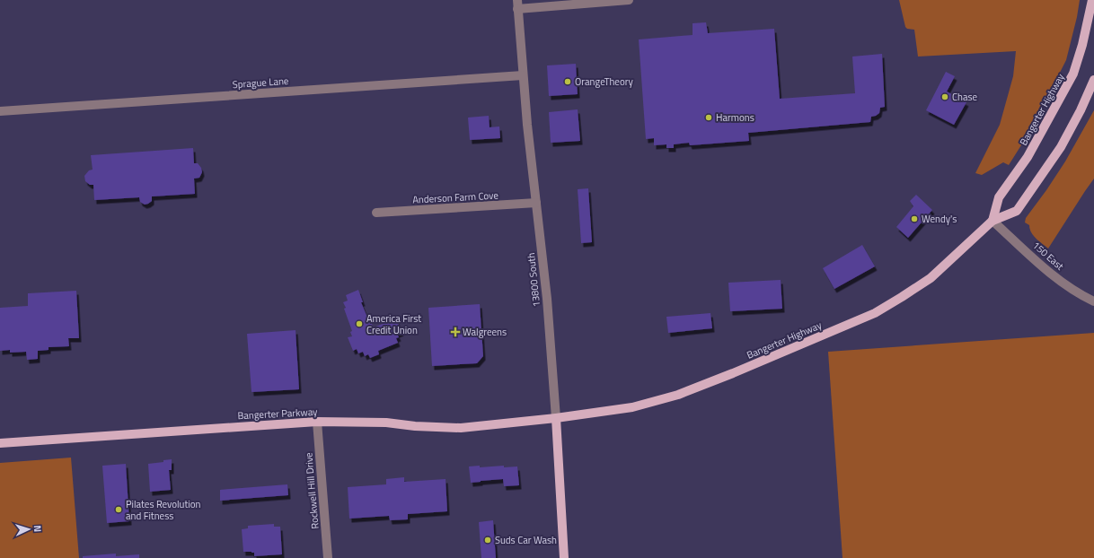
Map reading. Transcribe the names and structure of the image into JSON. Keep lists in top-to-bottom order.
{
  "streets": {
    "main road": ["Bangerter Highway", "13800 South", "Bangerter Parkway"],
    "street": [
      "Sprague Lane",
      "Anderson Farm Cove",
      "150 East",
      "Rockwell Hill Drive"
    ]
  },
  "crossings": [
    ["Sprague Lane", "13800 South"],
    ["Bangerter Highway", "150 East"],
    ["Bangerter Highway", "13800 South"],
    ["Bangerter Highway", "Bangerter Parkway"],
    ["Anderson Farm Cove", "13800 South"],
    ["13800 South", "Bangerter Parkway"],
    ["Bangerter Parkway", "Rockwell Hill Drive"]
  ],
  "places": {
    "other": [
      "OrangeTheory",
      "Chase",
      "Harmons",
      "Wendy's",
      "America First Credit Union",
      "Pilates Revolution and Fitness",
      "Suds Car Wash"
    ],
    "health": ["Walgreens"]
  },
  "north": "right"
}
